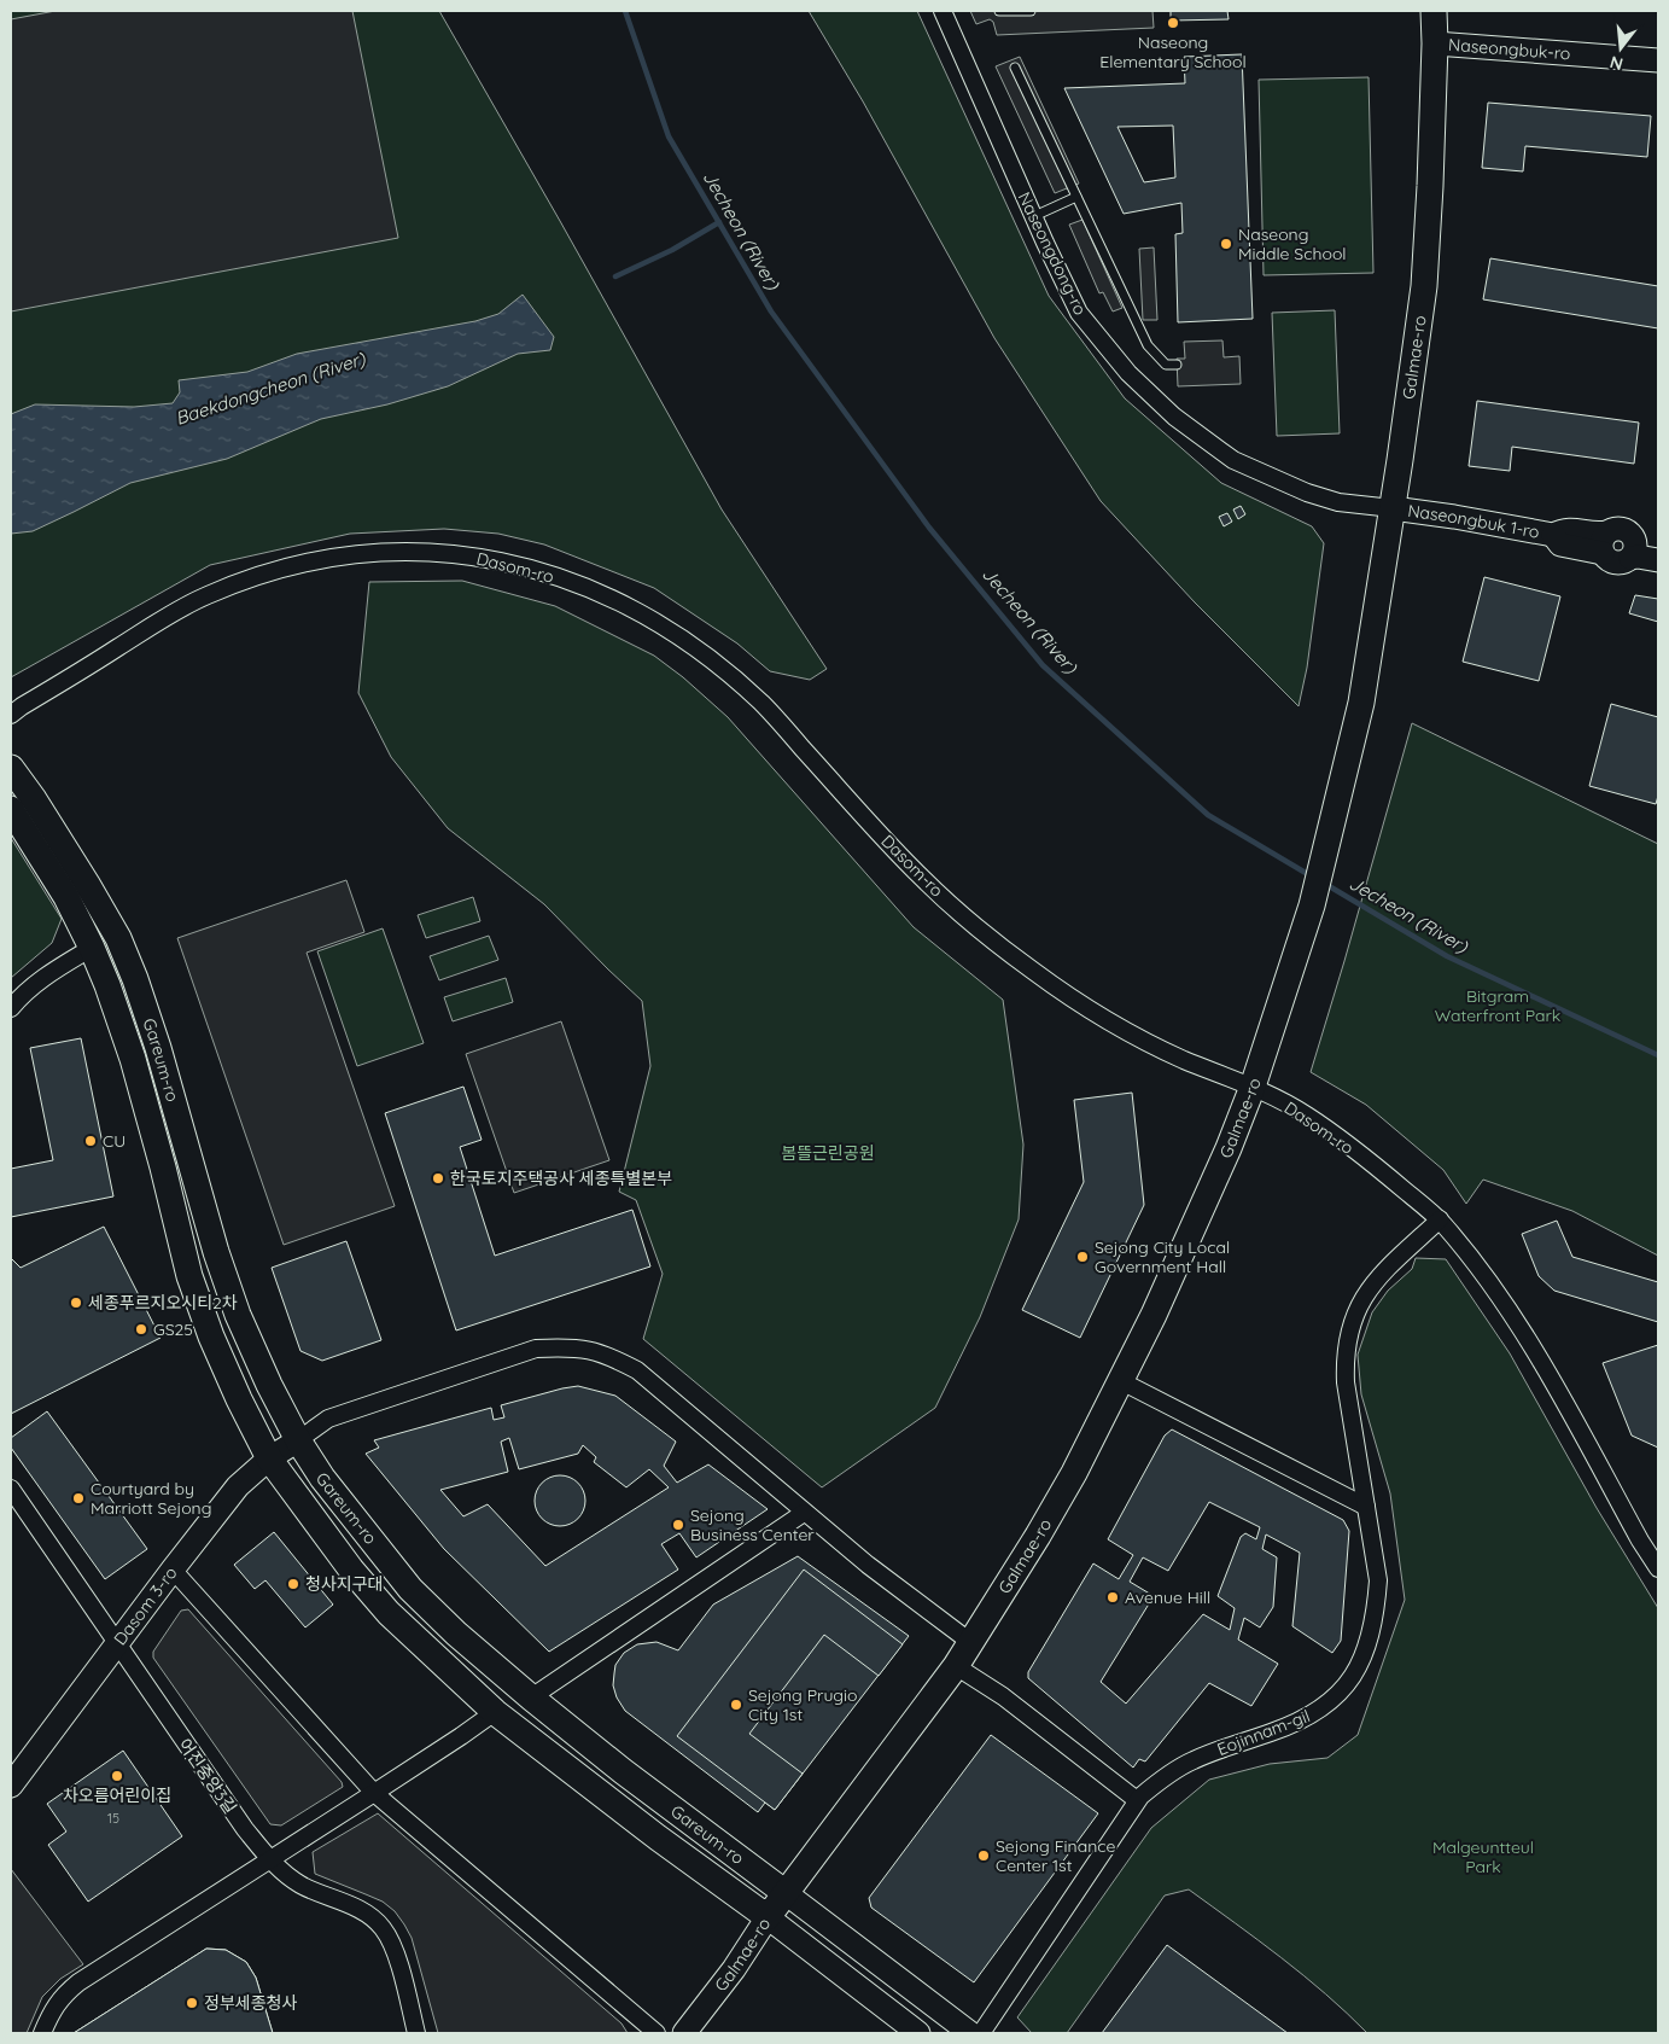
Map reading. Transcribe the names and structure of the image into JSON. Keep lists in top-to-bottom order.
{
  "streets": {
    "main road": ["Galmae-ro", "Gareum-ro"],
    "street": [
      "Naseongbuk-ro",
      "Naseongdong-ro",
      "Naseongbuk 1-ro",
      "Dasom-ro",
      "Dasom 3-ro",
      "Eojinnam-gil",
      "어진중앙3길"
    ]
  },
  "crossings": [
    ["Naseongbuk-ro", "Galmae-ro"],
    ["Naseongdong-ro", "Galmae-ro"],
    ["Naseongdong-ro", "Naseongbuk 1-ro"],
    ["Galmae-ro", "Naseongbuk 1-ro"],
    ["Galmae-ro", "Dasom-ro"],
    ["Galmae-ro", "Gareum-ro"],
    ["Dasom-ro", "Eojinnam-gil"],
    ["Gareum-ro", "Dasom 3-ro"],
    ["Dasom 3-ro", "어진중앙3길"]
  ],
  "water": ["Jecheon (River)", "Baekdongcheon (River)"],
  "parks": ["Bitgram Waterfront Park", "봄뜰근린공원", "Malgeuntteul Park"],
  "places": [
    "Naseong Elementary School",
    "Naseong Middle School",
    "CU",
    "한국토지주택공사 세종특별본부",
    "Sejong City Local Government Hall",
    "세종푸르지오시티2차",
    "GS25",
    "Courtyard by Marriott Sejong",
    "Sejong Business Center",
    "청사지구대",
    "Avenue Hill",
    "Sejong Prugio City 1st",
    "차오름어린이집",
    "Sejong Finance Center 1st",
    "정부세종청사"
  ],
  "house_numbers": ["15"],
  "north": "bottom"
}
